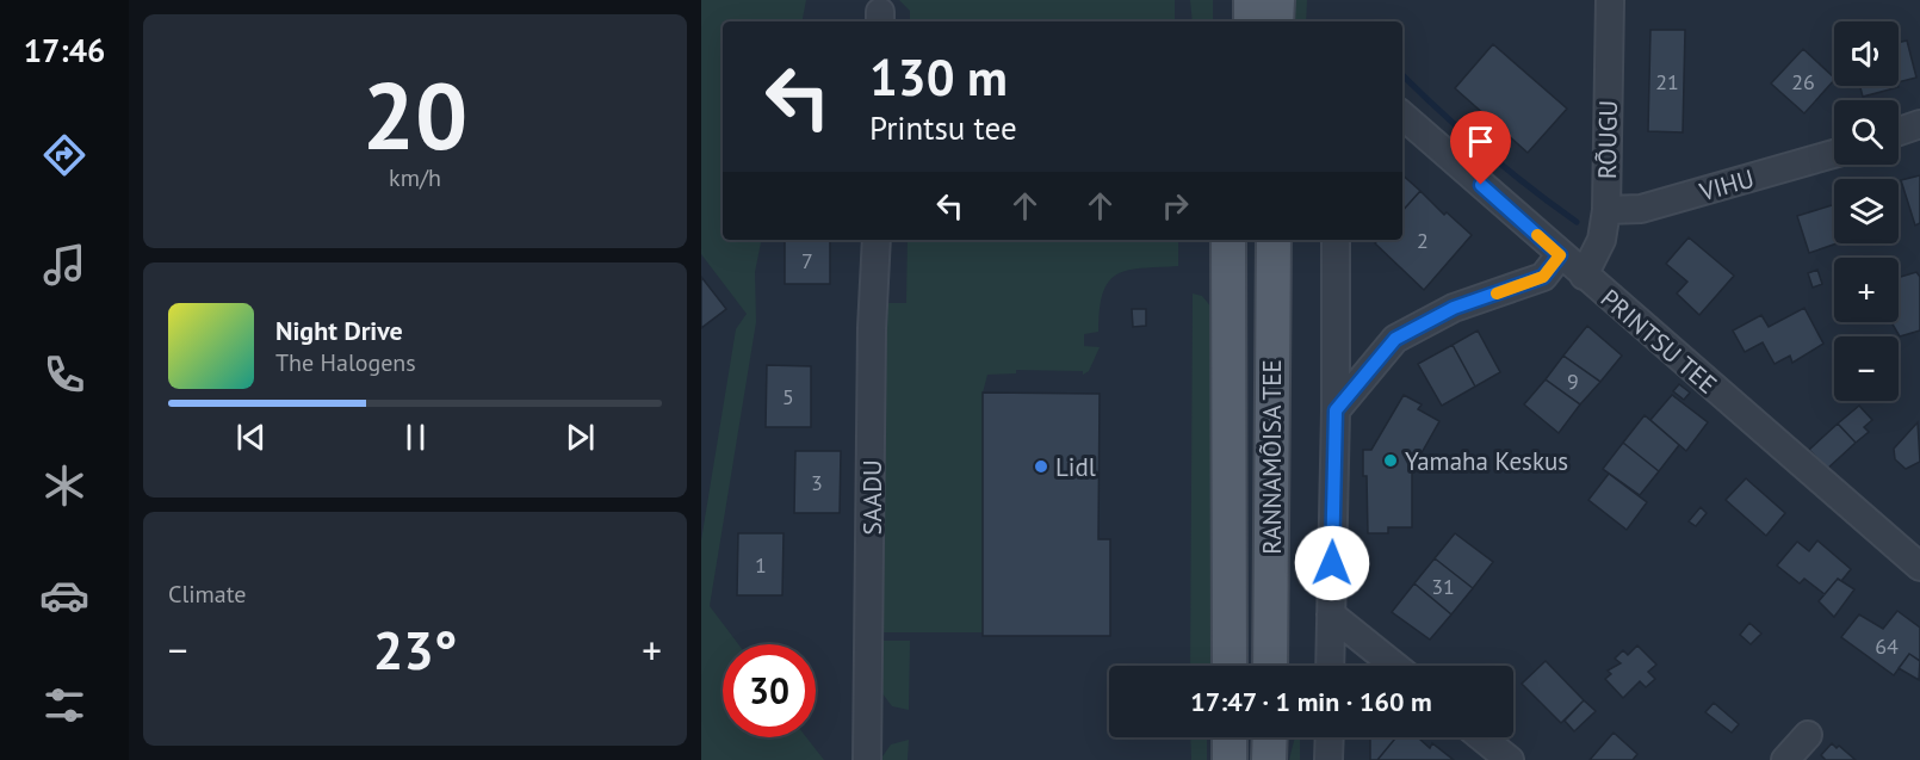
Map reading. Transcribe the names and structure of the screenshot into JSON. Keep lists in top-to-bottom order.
{
  "streets": {
    "main road": ["RANNAMÕISA TEE"],
    "street": [
      "RÕUGU",
      "VIHU",
      "PRINTSU TEE",
      "SAADU"
    ]
  },
  "crossings": [
    ["RÕUGU", "VIHU"],
    ["RÕUGU", "PRINTSU TEE"]
  ],
  "places": ["Yamaha Keskus", "Lidl"],
  "house_numbers": [
    "21",
    "26",
    "2",
    "7",
    "9",
    "5",
    "3",
    "1",
    "31",
    "64"
  ],
  "page": {
    "tabs": "17:46",
    "tile": [
      ["20", "km/h"],
      "Climate"
    ],
    "map_buttons": ["+", "−"],
    "turn": ["130 m", "Printsu tee"],
    "song": ["Night Drive", "The Halogens"],
    "heat": ["−", "23°", "+"],
    "limit": "30",
    "trip": "17:47 · 1 min · 160 m"
  }
}
